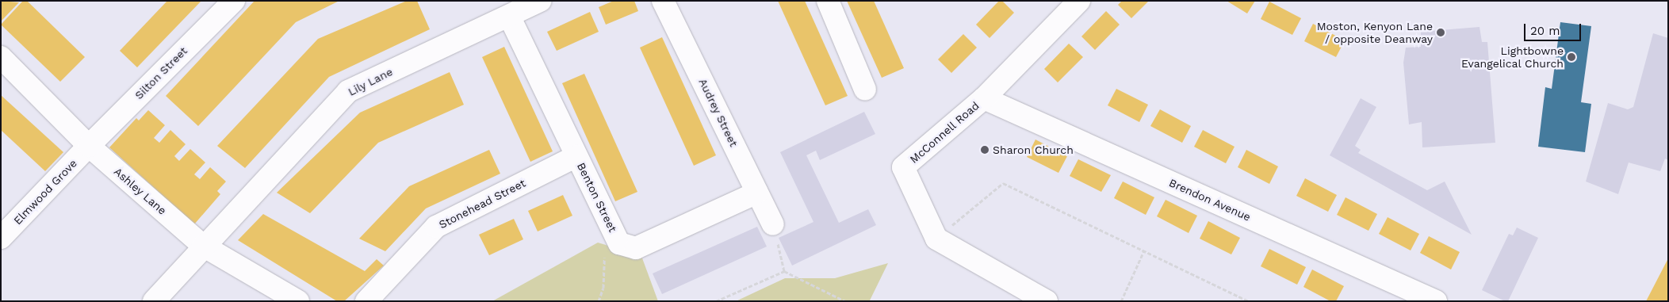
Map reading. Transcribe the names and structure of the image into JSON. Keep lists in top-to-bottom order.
{
  "streets": {
    "street": [
      "Silton Street",
      "Lily Lane",
      "Audrey Street",
      "McConnell Road",
      "Ashley Lane",
      "Elmwood Grove",
      "Benton Street",
      "Brendon Avenue",
      "Stonehead Street"
    ]
  },
  "crossings": [
    ["Silton Street", "Ashley Lane"],
    ["Silton Street", "Elmwood Grove"],
    ["Lily Lane", "Ashley Lane"],
    ["Lily Lane", "Benton Street"],
    ["Audrey Street", "Benton Street"],
    ["McConnell Road", "Brendon Avenue"],
    ["Ashley Lane", "Elmwood Grove"],
    ["Benton Street", "Stonehead Street"]
  ],
  "places": ["Moston, Kenyon Lane / opposite Deanway", "Lightbowne Evangelical Church", "Sharon Church"],
  "scale_bar": "20 m"
}
